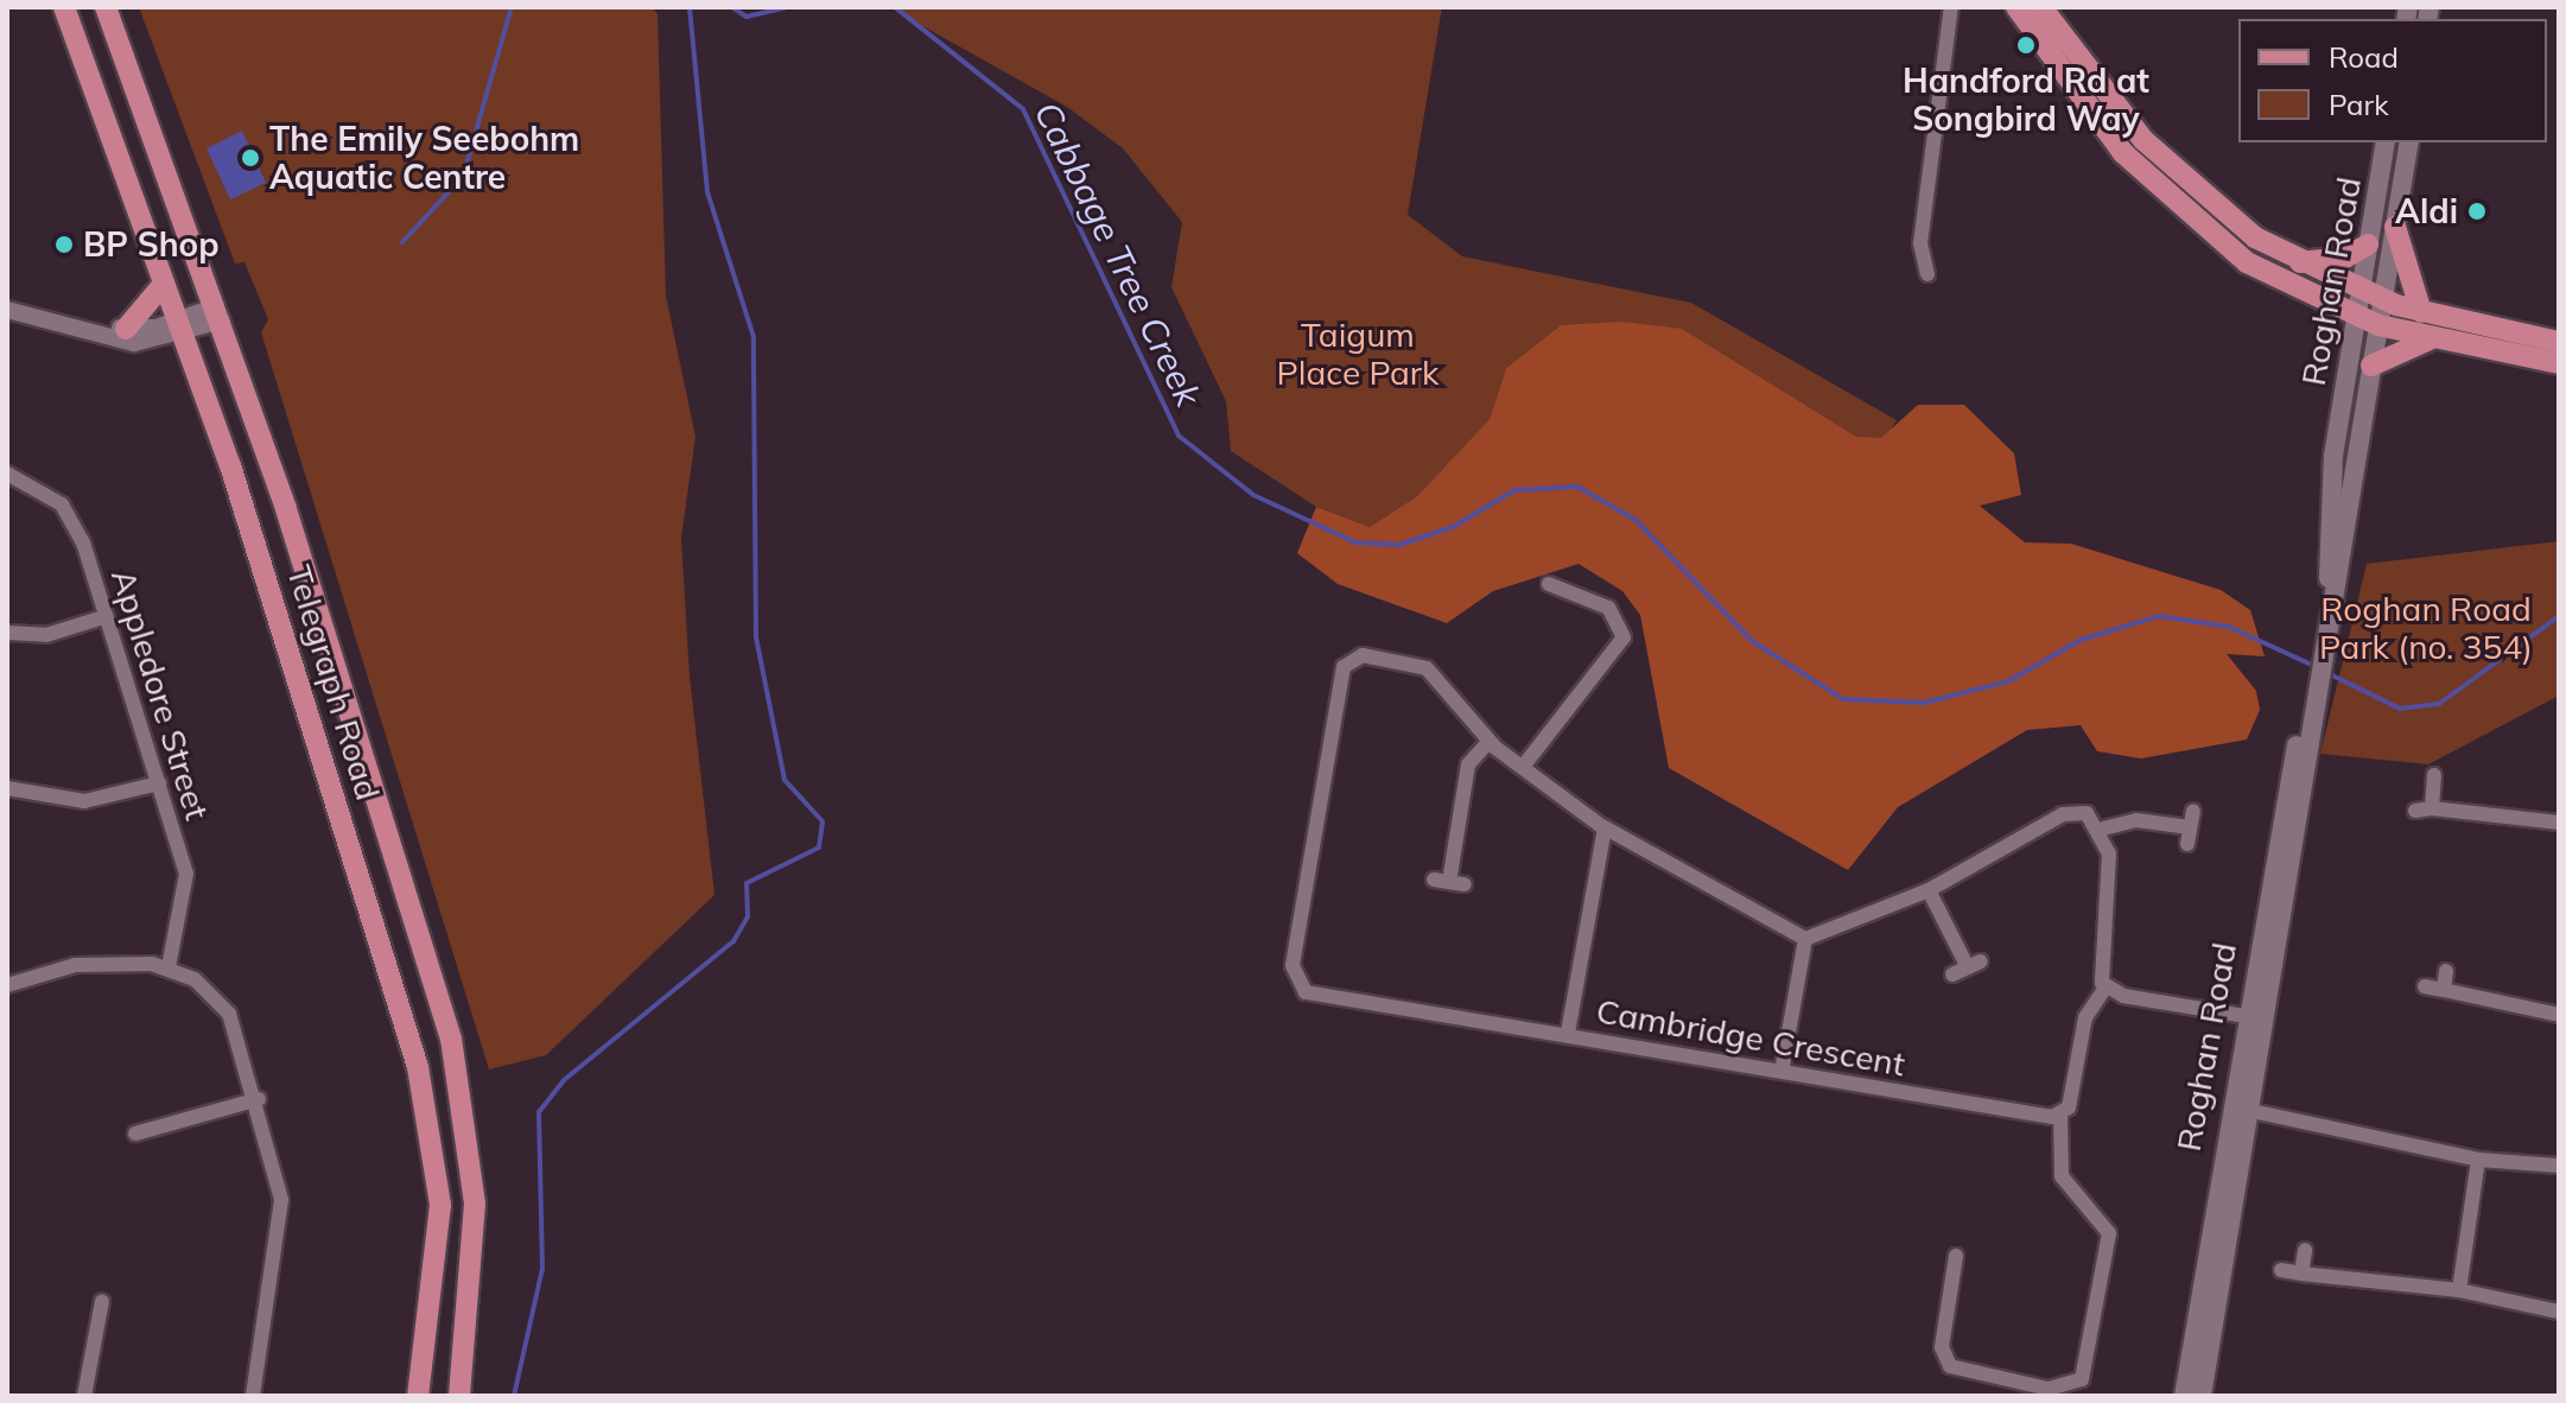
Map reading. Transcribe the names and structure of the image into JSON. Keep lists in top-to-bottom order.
{
  "streets": {
    "main road": ["Roghan Road", "Telegraph Road"],
    "street": ["Appledore Street", "Cambridge Crescent"]
  },
  "water": ["Cabbage Tree Creek"],
  "parks": ["Taigum Place Park", "Roghan Road Park (no. 354)"],
  "places": [
    "Handford Rd at Songbird Way",
    "The Emily Seebohm Aquatic Centre",
    "Aldi",
    "BP Shop"
  ],
  "legend": ["Road", "Park"]
}
